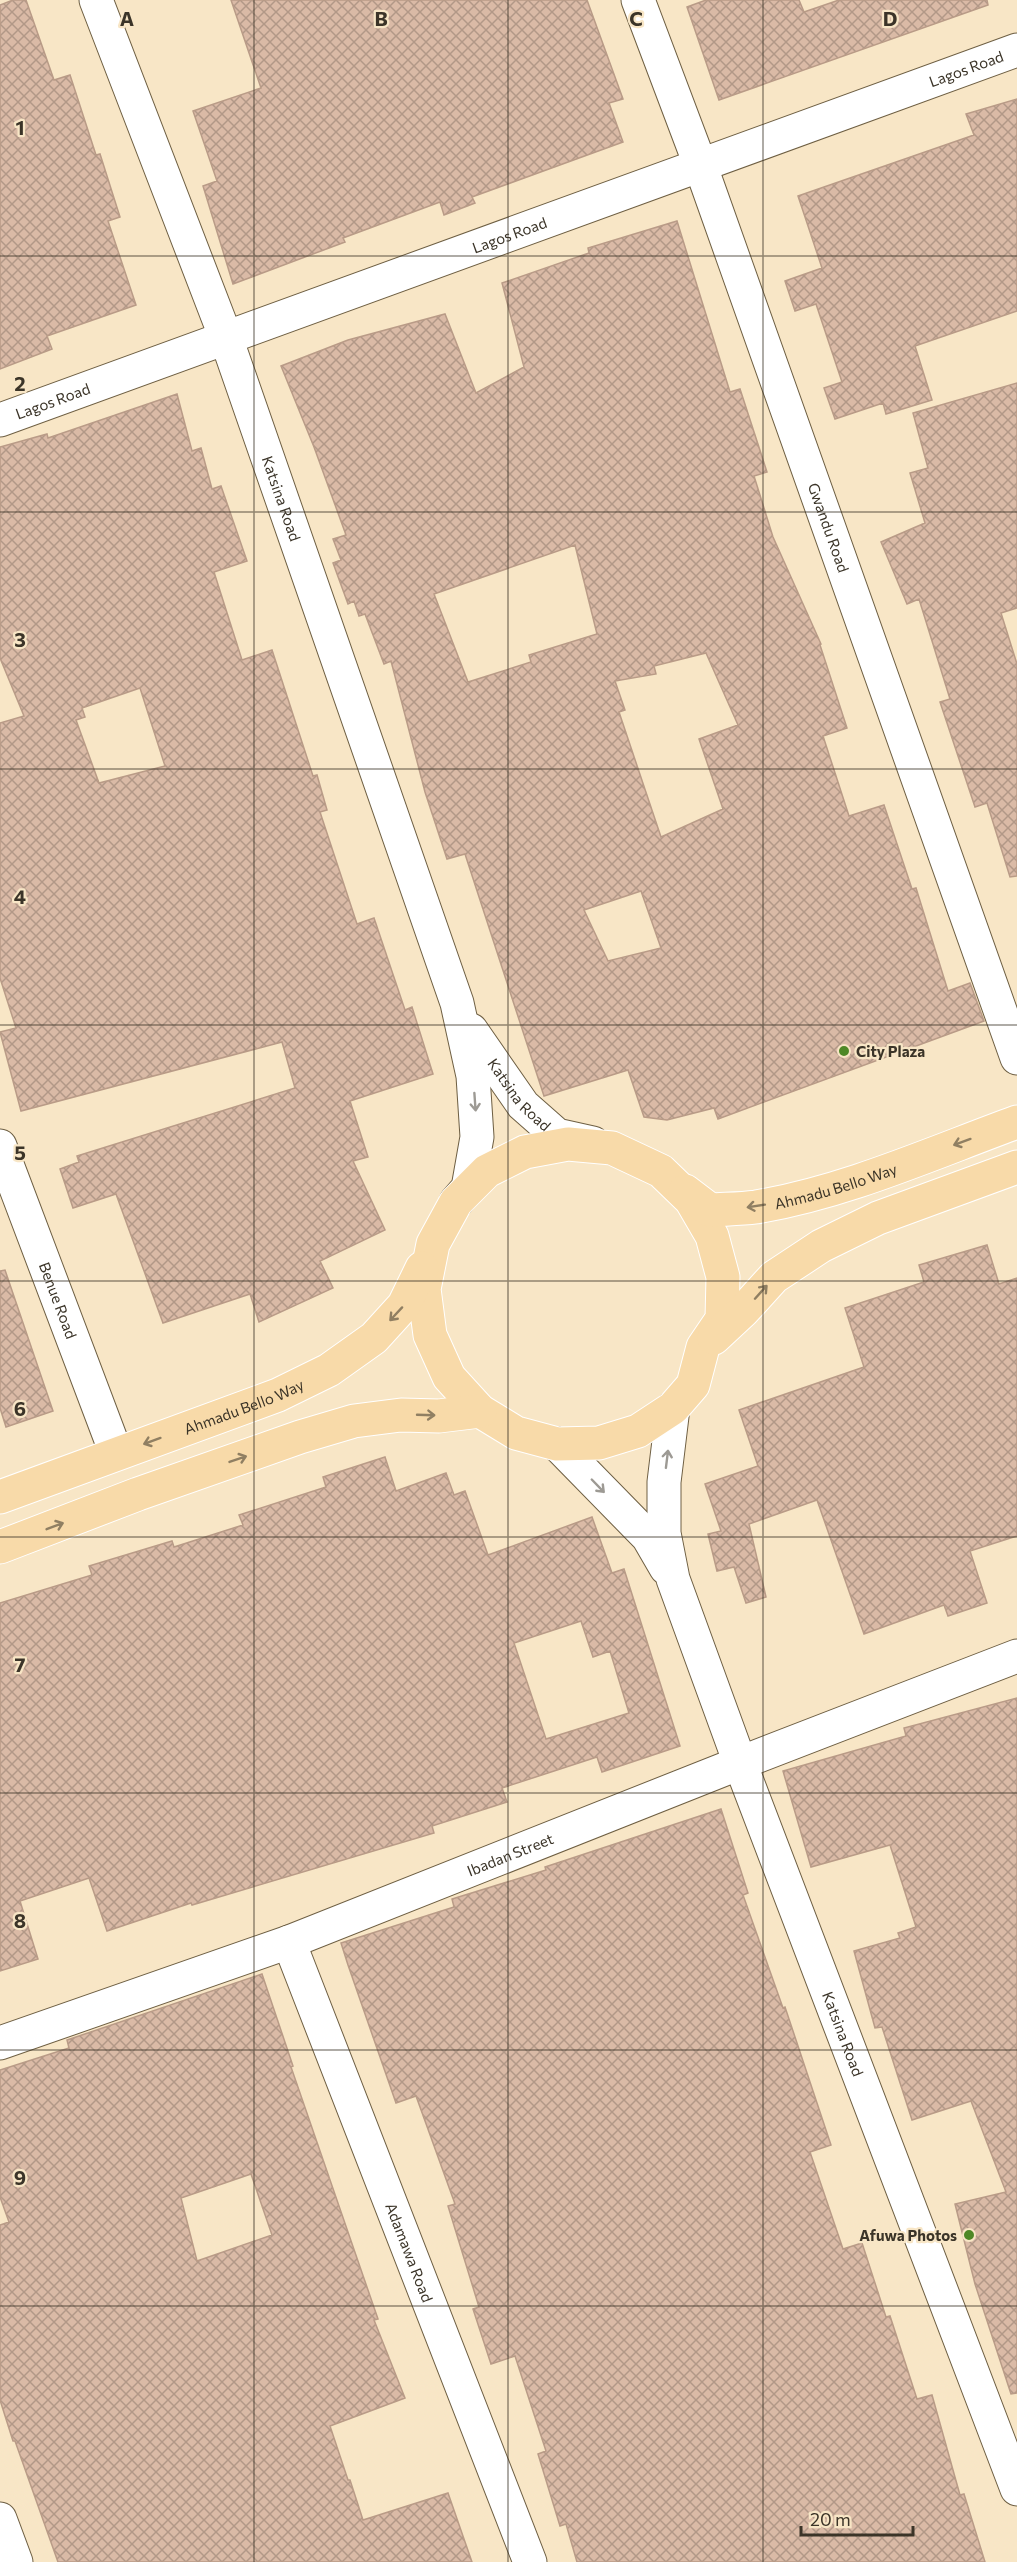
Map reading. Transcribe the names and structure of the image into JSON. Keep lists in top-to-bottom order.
{
  "streets": {
    "main road": ["Ahmadu Bello Way"],
    "street": [
      "Lagos Road",
      "Katsina Road",
      "Gwandu Road",
      "Benue Road",
      "Ibadan Street",
      "Adamawa Road"
    ]
  },
  "crossings": [
    ["Lagos Road", "Katsina Road"],
    ["Lagos Road", "Gwandu Road"],
    ["Katsina Road", "Ibadan Street"],
    ["Ahmadu Bello Way", "Benue Road"],
    ["Ibadan Street", "Adamawa Road"]
  ],
  "places": ["City Plaza", "Afuwa Photos"],
  "scale_bar": "20 m",
  "grid": {
    "columns": [
      "A",
      "B",
      "C",
      "D"
    ],
    "rows": [
      "1",
      "2",
      "3",
      "4",
      "5",
      "6",
      "7",
      "8",
      "9"
    ]
  }
}
